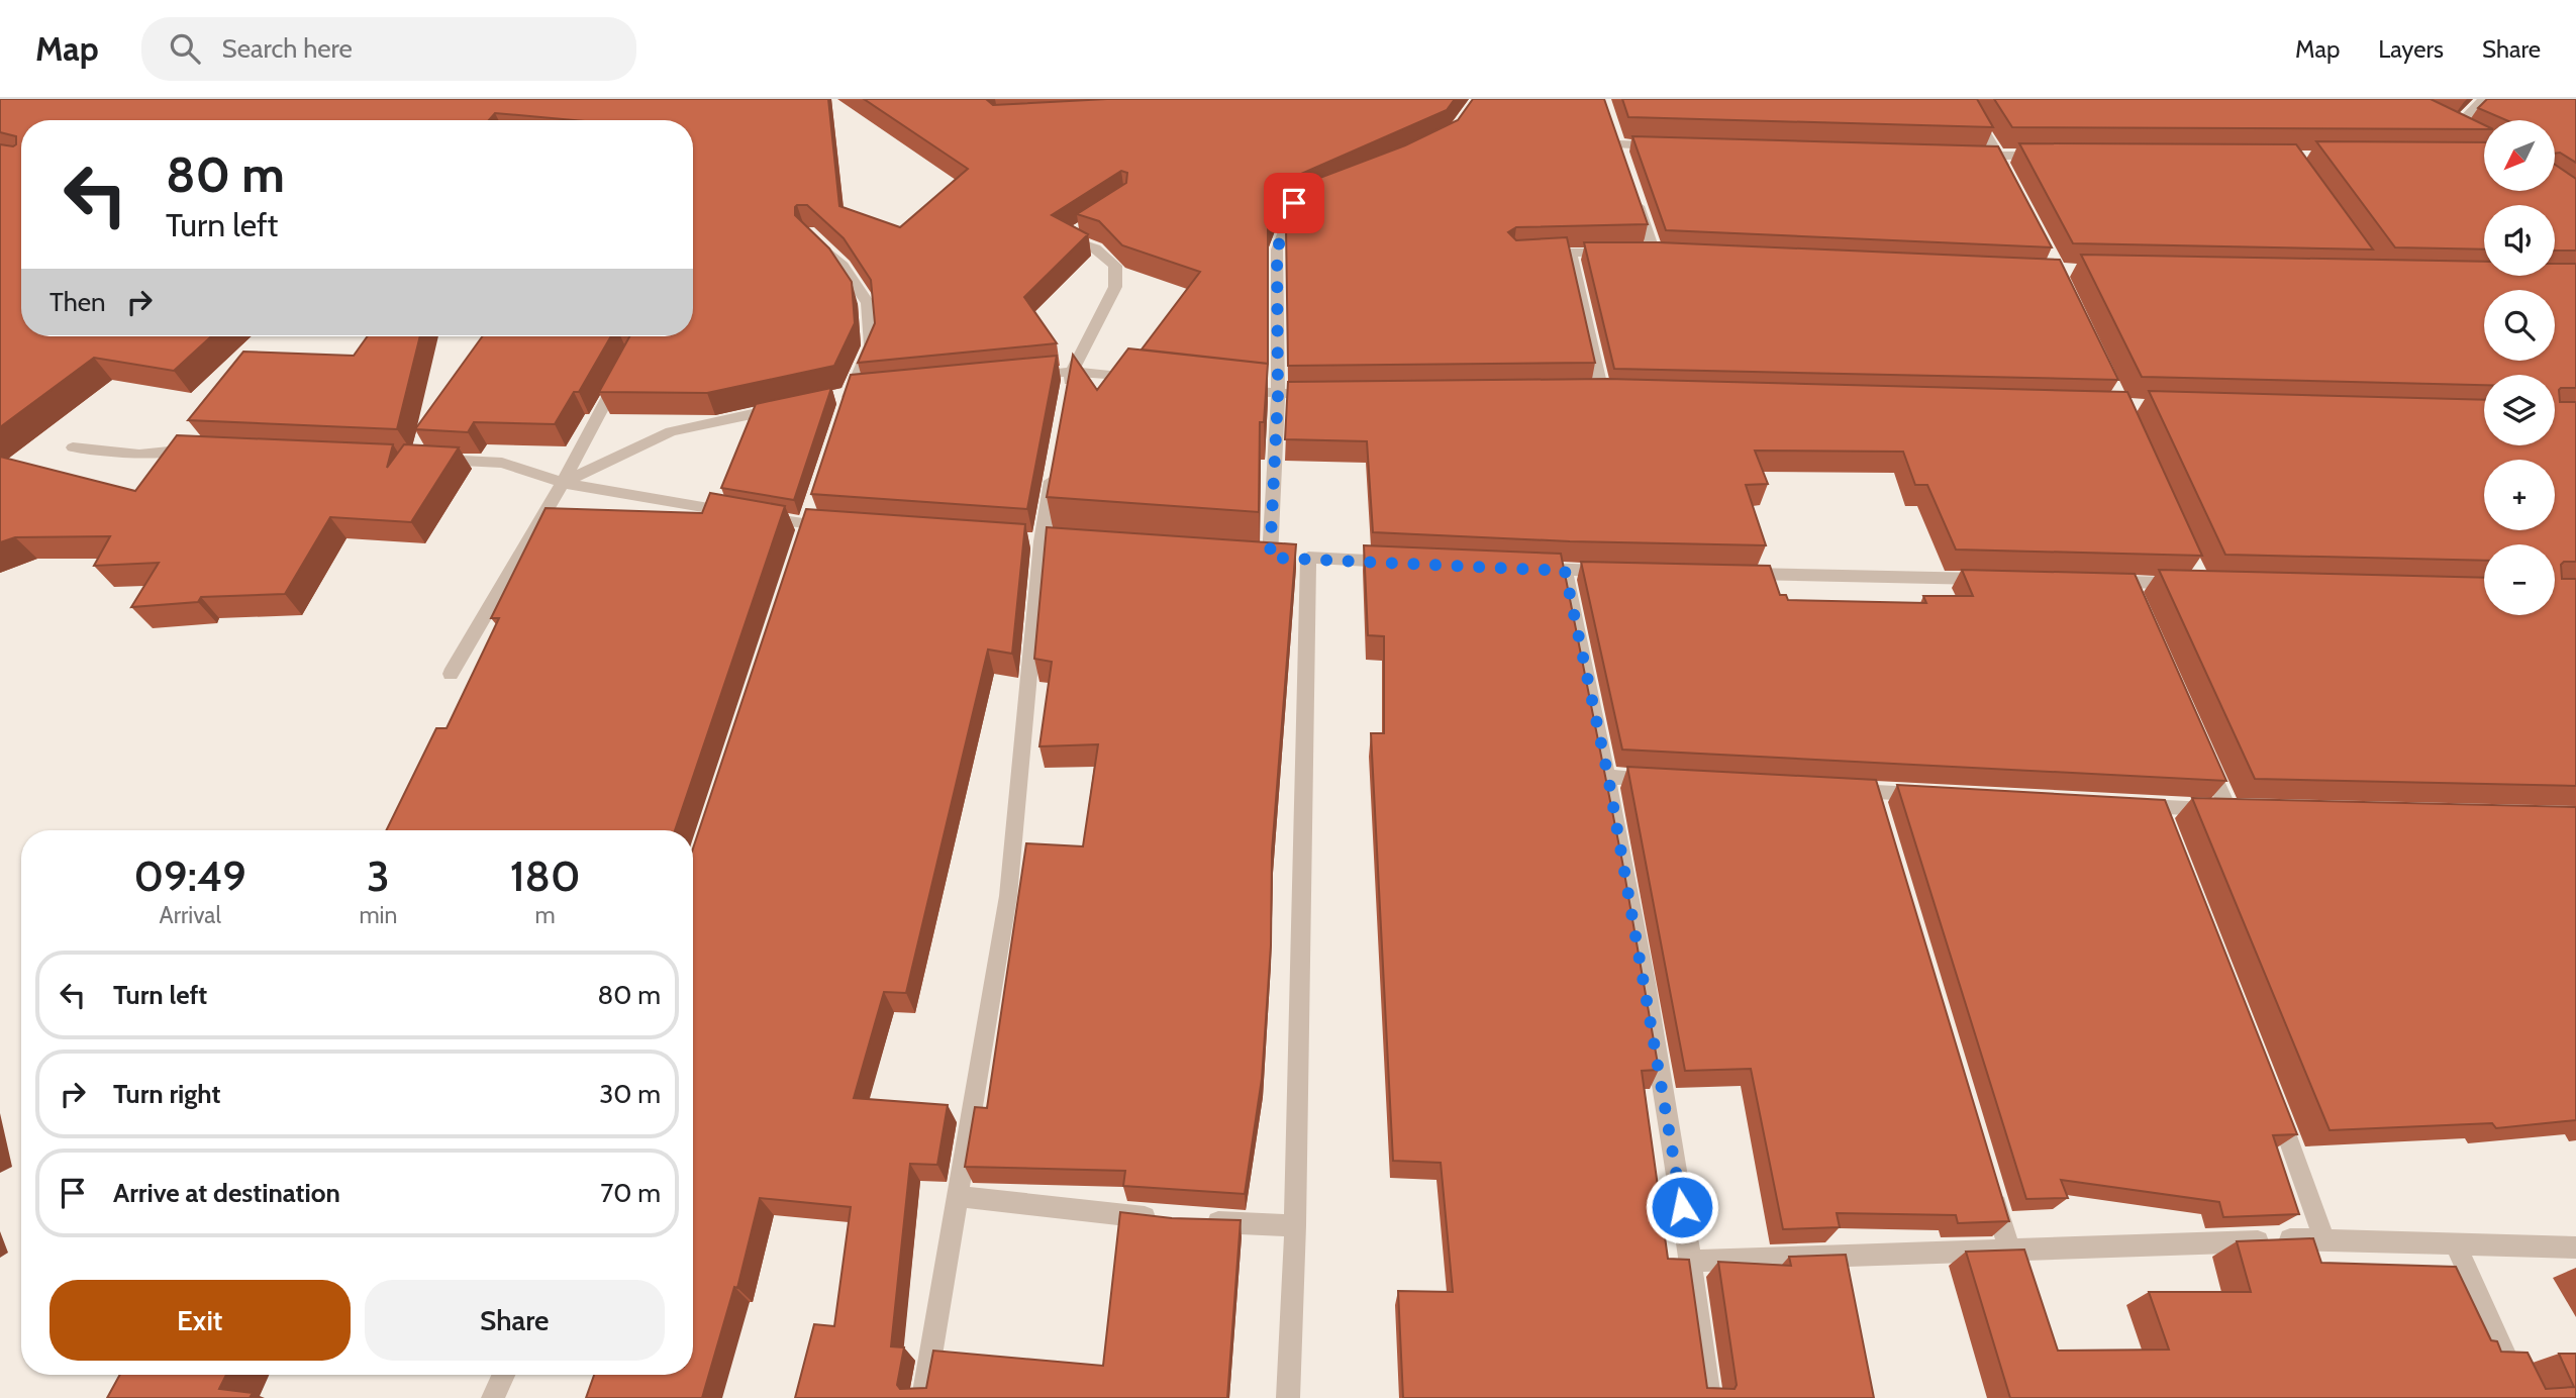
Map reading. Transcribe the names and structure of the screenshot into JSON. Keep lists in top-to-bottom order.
{
  "north": "bottom left",
  "page": {
    "header": "Map",
    "search": "Search here",
    "nav": ["Map", "Layers", "Share"],
    "map_buttons": ["+", "−"],
    "turn": ["80 m", "Turn left"],
    "then": "Then",
    "eta": [
      "09:49",
      "Arrival",
      "3",
      "min",
      "180",
      "m"
    ],
    "list": [
      {
        "name": "Turn left",
        "value": "80 m"
      },
      {
        "name": "Turn right",
        "value": "30 m"
      },
      {
        "name": "Arrive at destination",
        "value": "70 m"
      }
    ],
    "buttons": ["Exit", "Share"]
  }
}
